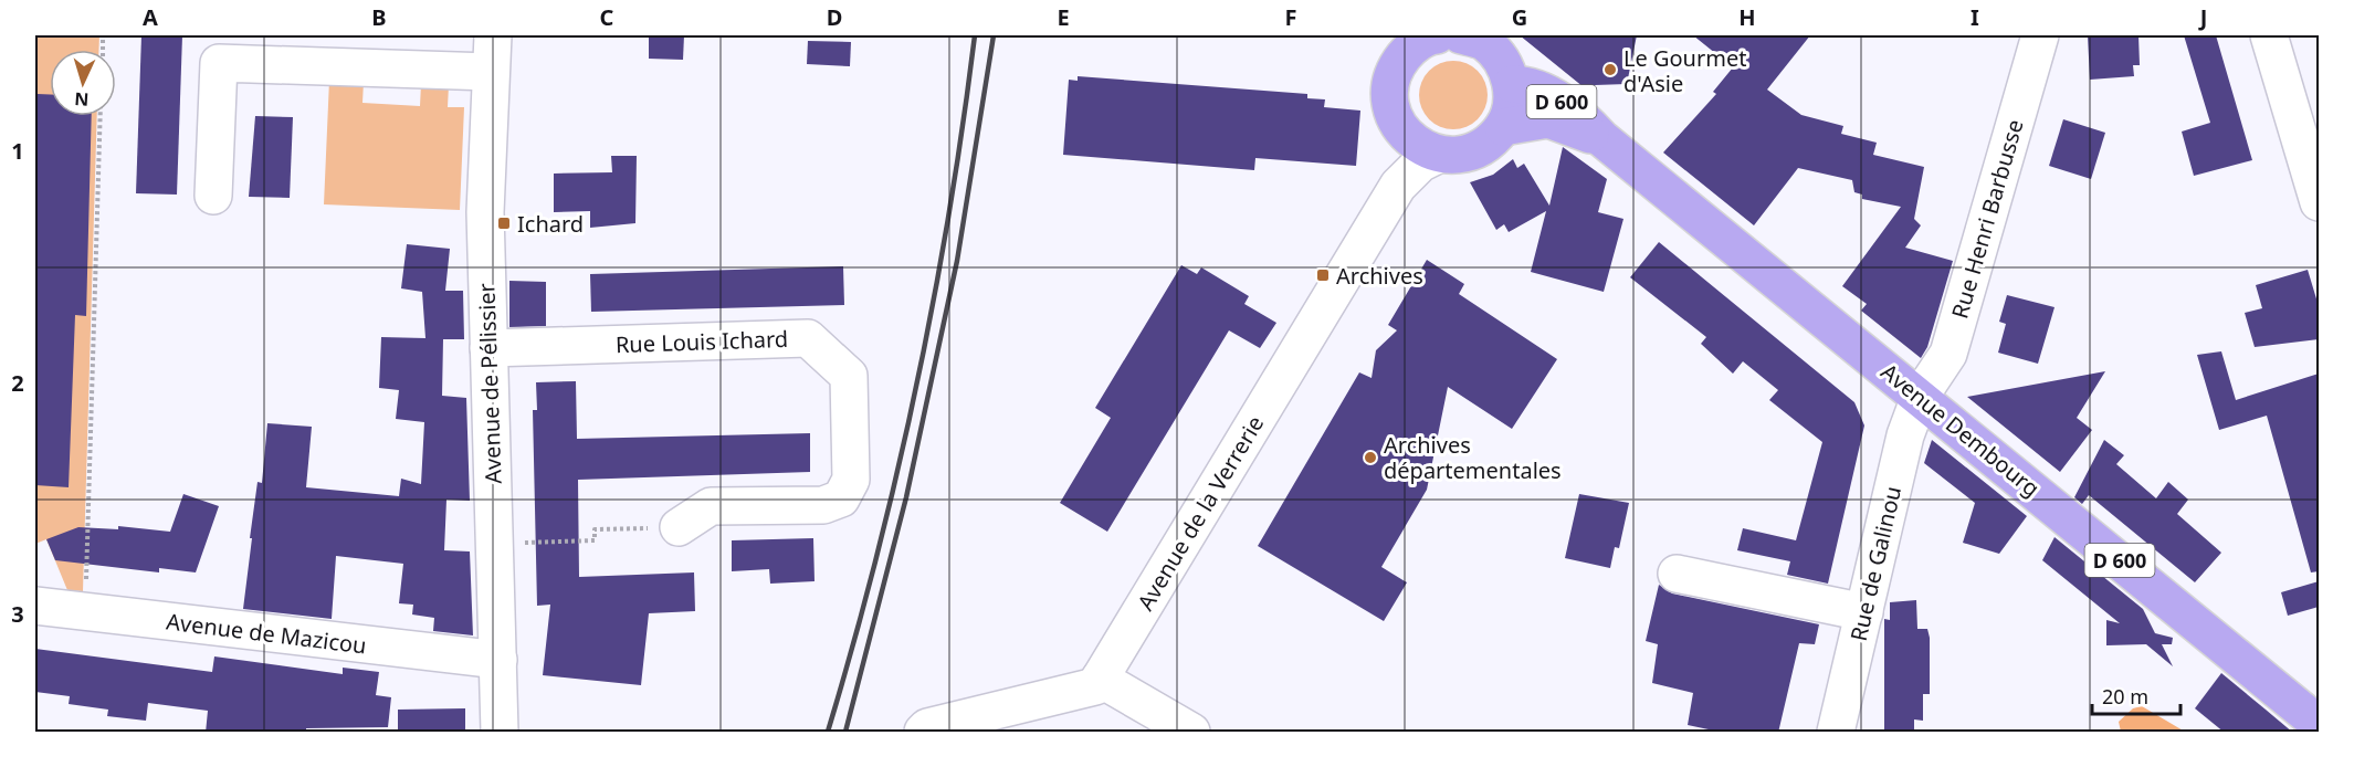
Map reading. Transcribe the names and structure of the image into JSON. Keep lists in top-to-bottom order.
{
  "streets": {
    "main road": ["D 600", "Avenue Dembourg"],
    "street": [
      "Rue Henri Barbusse",
      "Rue Louis Ichard",
      "Avenue de Pélissier",
      "Avenue de la Verrerie",
      "Rue de Galinou",
      "Avenue de Mazicou"
    ]
  },
  "crossings": [
    ["Rue Henri Barbusse", "Avenue Dembourg"],
    ["Rue Henri Barbusse", "Rue de Galinou"],
    ["Rue Louis Ichard", "Avenue de Pélissier"],
    ["Avenue de Pélissier", "Avenue de Mazicou"],
    ["Avenue Dembourg", "Rue de Galinou"]
  ],
  "places": {
    "other": ["Le Gourmet d'Asie", "Archives départementales"],
    "transit": ["Ichard", "Archives"]
  },
  "scale_bar": "20 m",
  "north": "bottom",
  "grid": {
    "columns": [
      "A",
      "B",
      "C",
      "D",
      "E",
      "F",
      "G",
      "H",
      "I",
      "J"
    ],
    "rows": ["1", "2", "3"]
  }
}
